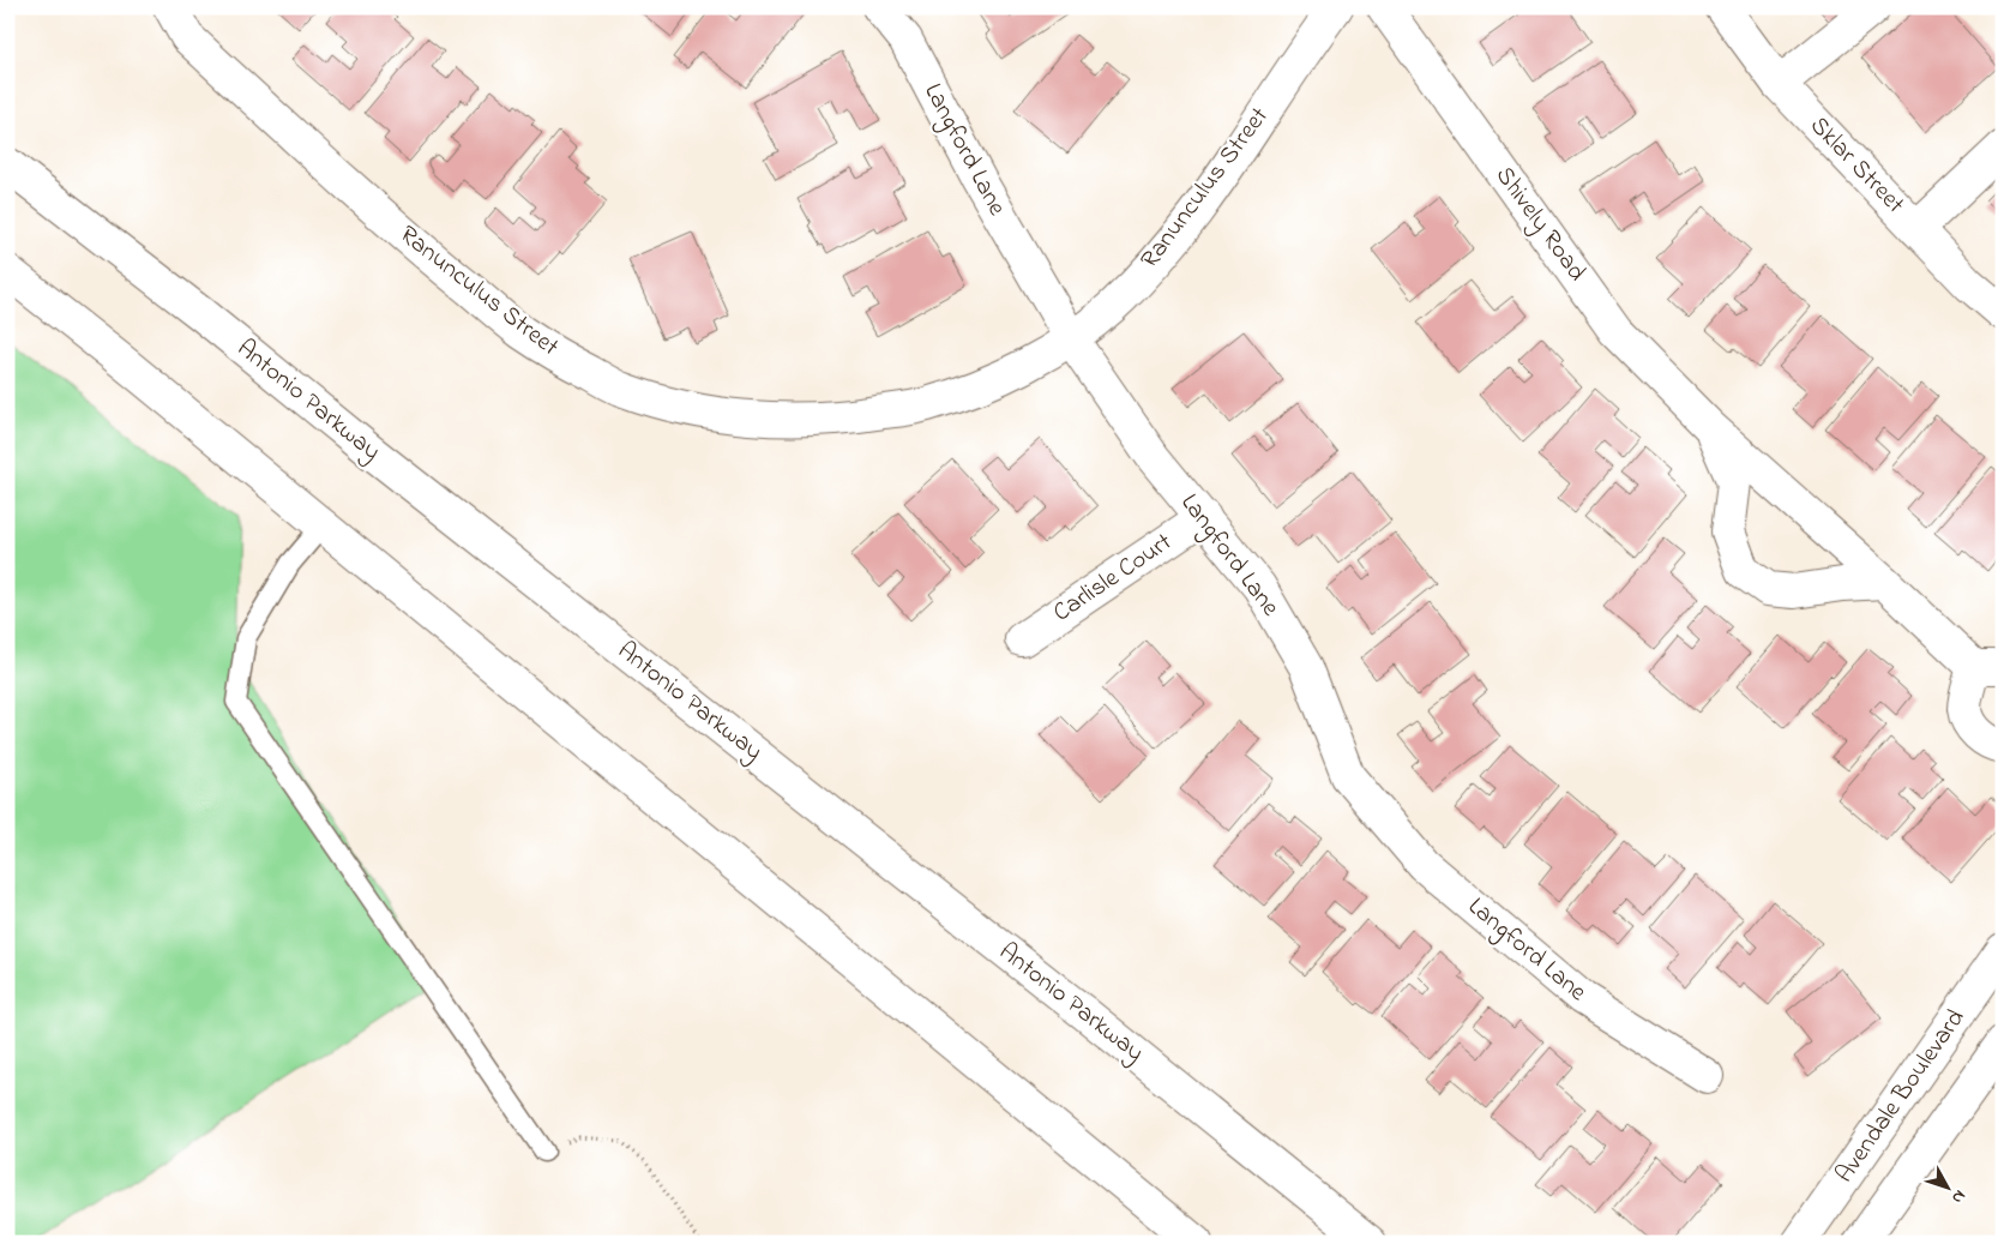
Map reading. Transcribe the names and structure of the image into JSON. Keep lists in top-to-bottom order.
{
  "streets": {
    "street": [
      "Langford Lane",
      "Sklar Street",
      "Ranunculus Street",
      "Shively Road",
      "Antonio Parkway",
      "Carlisle Court",
      "Avendale Boulevard"
    ]
  },
  "crossings": [
    ["Langford Lane", "Ranunculus Street"],
    ["Langford Lane", "Carlisle Court"]
  ],
  "north": "bottom right"
}
